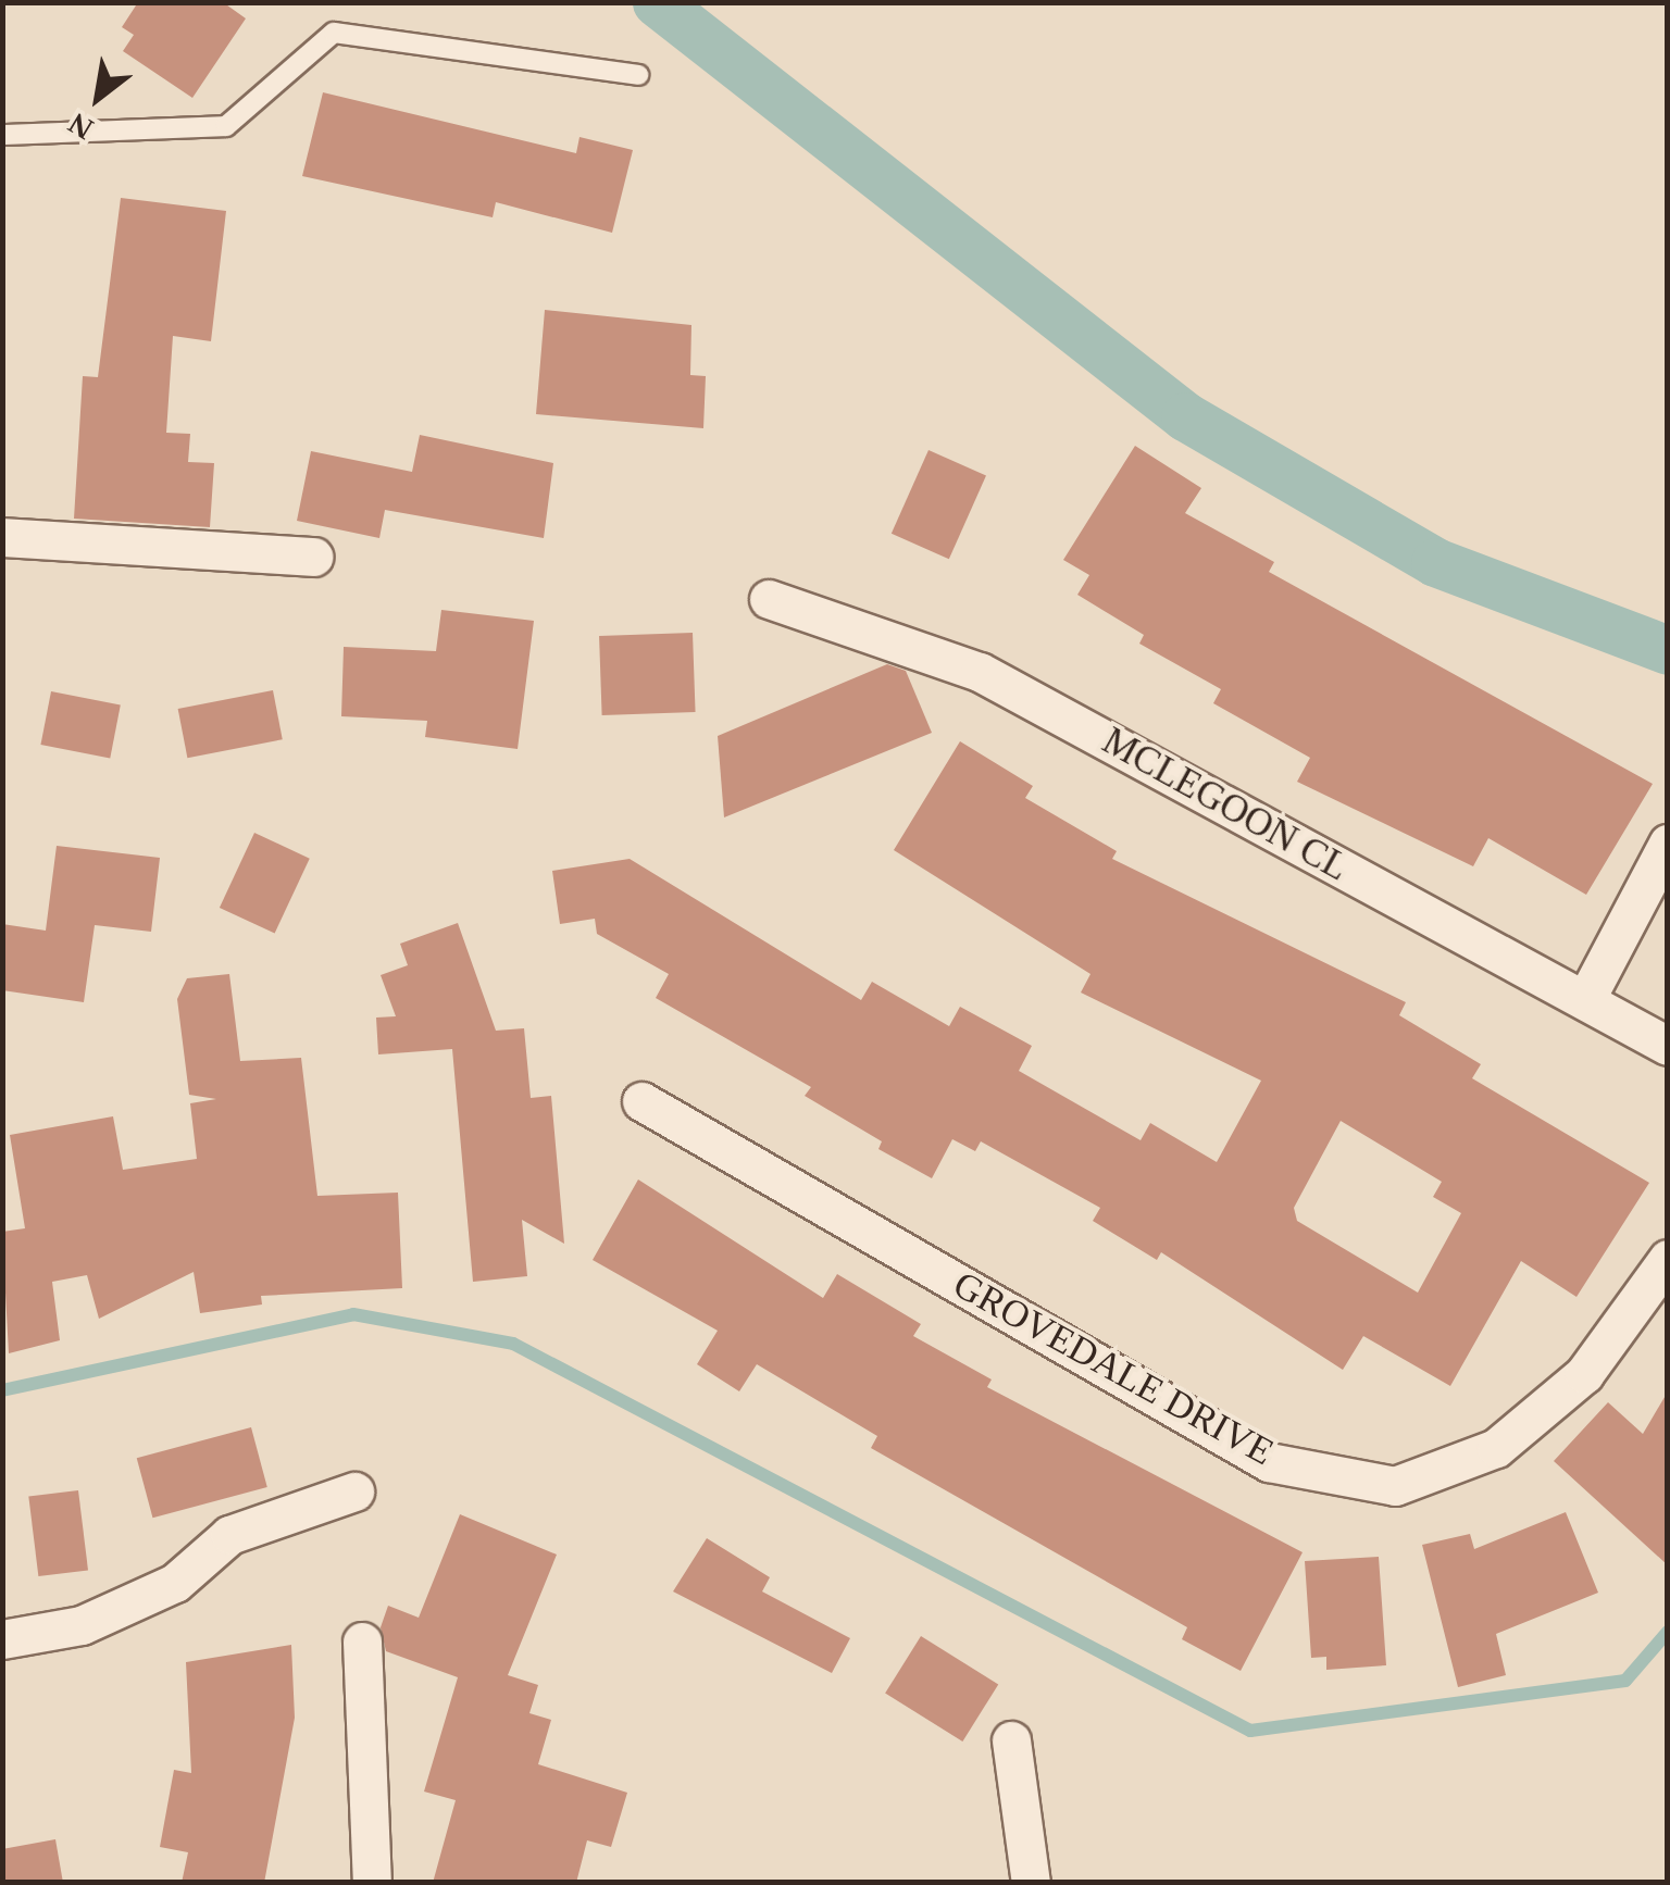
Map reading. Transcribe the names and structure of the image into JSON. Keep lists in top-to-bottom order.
{
  "streets": {
    "street": ["MCLEGOON CL", "GROVEDALE DRIVE"]
  },
  "north": "bottom left"
}
